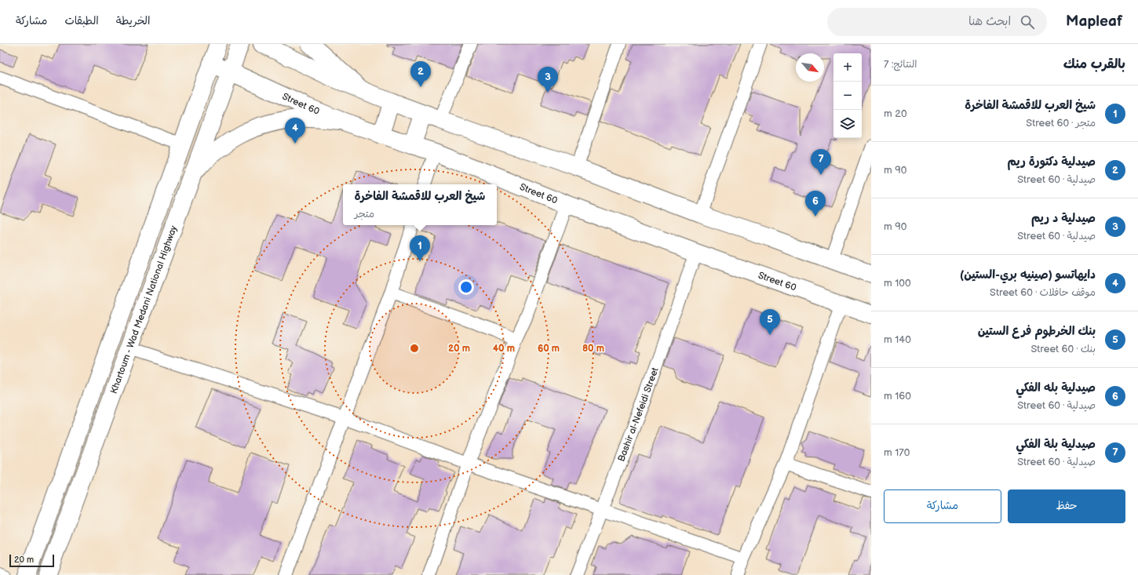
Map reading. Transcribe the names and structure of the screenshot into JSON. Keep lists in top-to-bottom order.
{
  "streets": {
    "main road": ["Street 60", "Khartoum - Wad Medani National Highway"],
    "street": ["Bashir al-Nefeidi Street"]
  },
  "crossings": [
    ["Street 60", "Khartoum - Wad Medani National Highway"],
    ["Street 60", "Bashir al-Nefeidi Street"]
  ],
  "scale_bar": "20 m",
  "north": "bottom right",
  "page": {
    "header": "Mapleaf",
    "search": "ابحث هنا",
    "nav": ["الخريطة", "الطبقات", "مشاركة"],
    "heading": ["بالقرب منك", "النتائج: 7"],
    "map_buttons": ["+", "−"],
    "pins": [
      "2",
      "3",
      "4",
      "7",
      "6",
      "1",
      "5"
    ],
    "list": [
      {
        "mark": "1",
        "name": "شيخ العرب للاقمشة الفاخرة",
        "note": "متجر · Street 60",
        "value": "20 m"
      },
      {
        "mark": "2",
        "name": "صيدلية دكتورة ريم",
        "note": "صيدلية · Street 60",
        "value": "90 m"
      },
      {
        "mark": "3",
        "name": "صيدلية د ريم",
        "note": "صيدلية · Street 60",
        "value": "90 m"
      },
      {
        "mark": "4",
        "name": "دايهاتسو (صينيه بري-الستين)",
        "note": "موقف حافلات · Street 60",
        "value": "100 m"
      },
      {
        "mark": "5",
        "name": "بنك الخرطوم فرع الستين",
        "note": "بنك · Street 60",
        "value": "140 m"
      },
      {
        "mark": "6",
        "name": "صيدلية بله الفكي",
        "note": "صيدلية · Street 60",
        "value": "160 m"
      },
      {
        "mark": "7",
        "name": "صيدلية بلة الفكي",
        "note": "صيدلية · Street 60",
        "value": "170 m"
      }
    ],
    "popup": ["شيخ العرب للاقمشة الفاخرة", "متجر"],
    "buttons": ["حفظ", "مشاركة"],
    "scale": "20 m"
  },
  "rings": [
    "20 m",
    "40 m",
    "60 m",
    "80 m"
  ]
}
